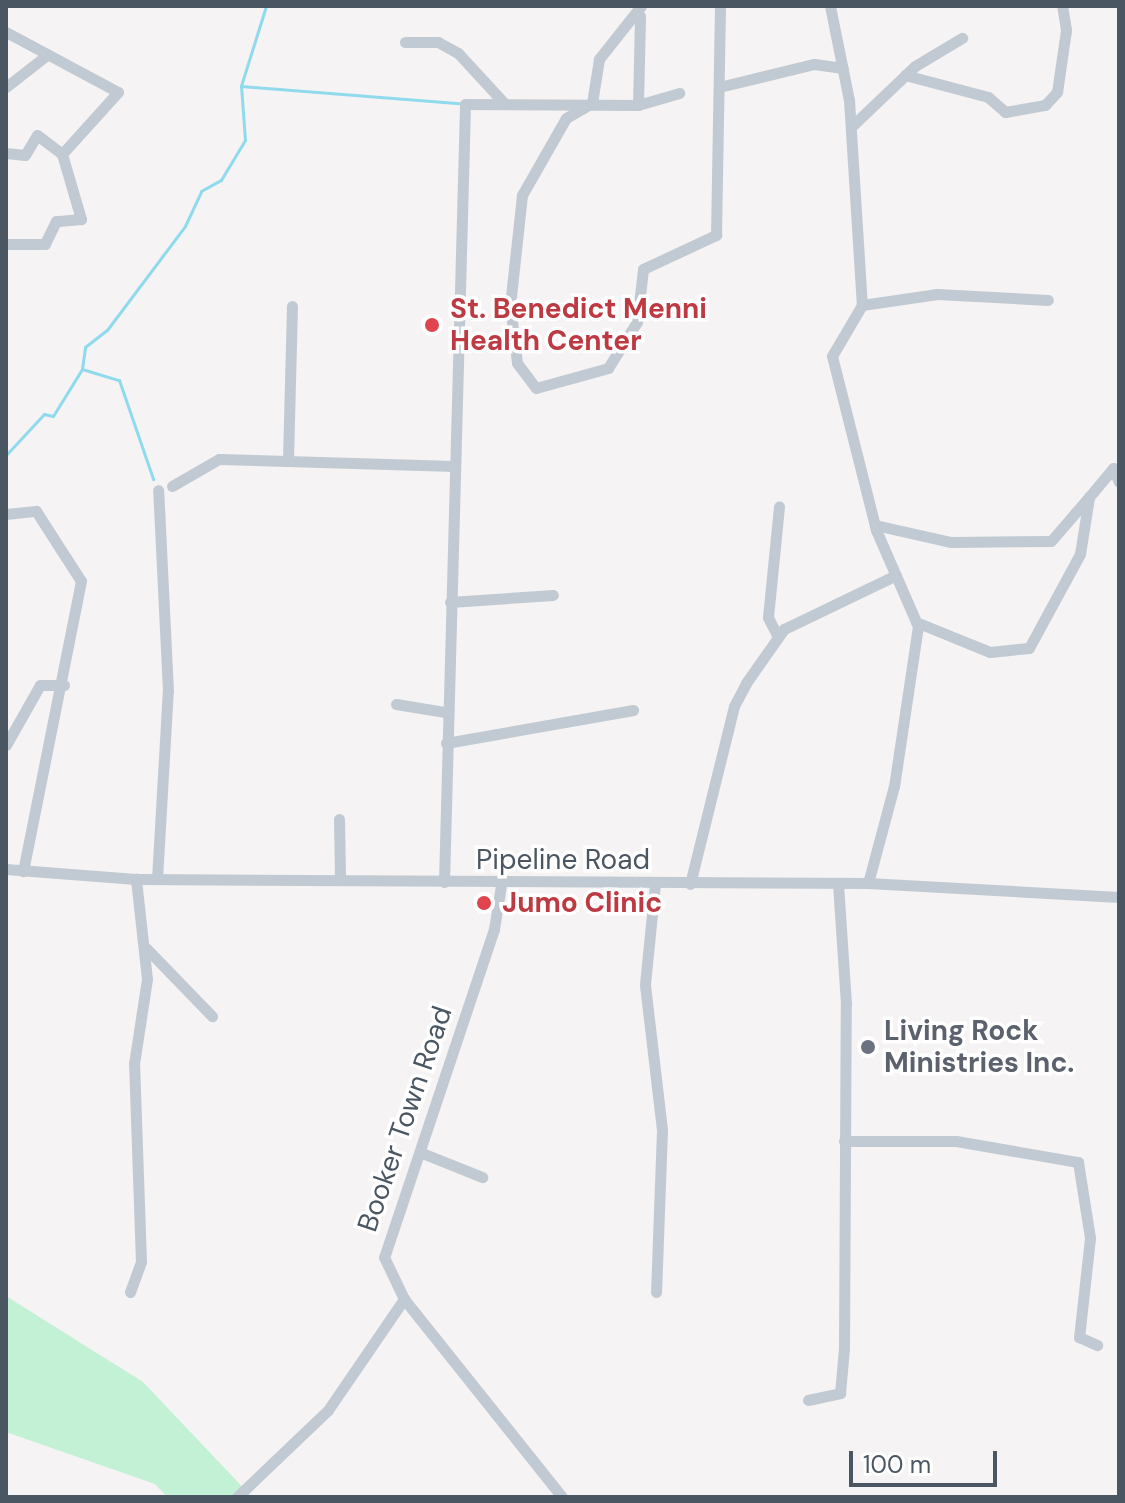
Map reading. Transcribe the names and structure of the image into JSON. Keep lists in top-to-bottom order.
{
  "streets": {
    "street": ["Pipeline Road", "Booker Town Road"]
  },
  "crossings": [
    ["Pipeline Road", "Booker Town Road"]
  ],
  "places": ["St. Benedict Menni Health Center", "Jumo Clinic", "Living Rock Ministries Inc."],
  "scale_bar": "100 m"
}
